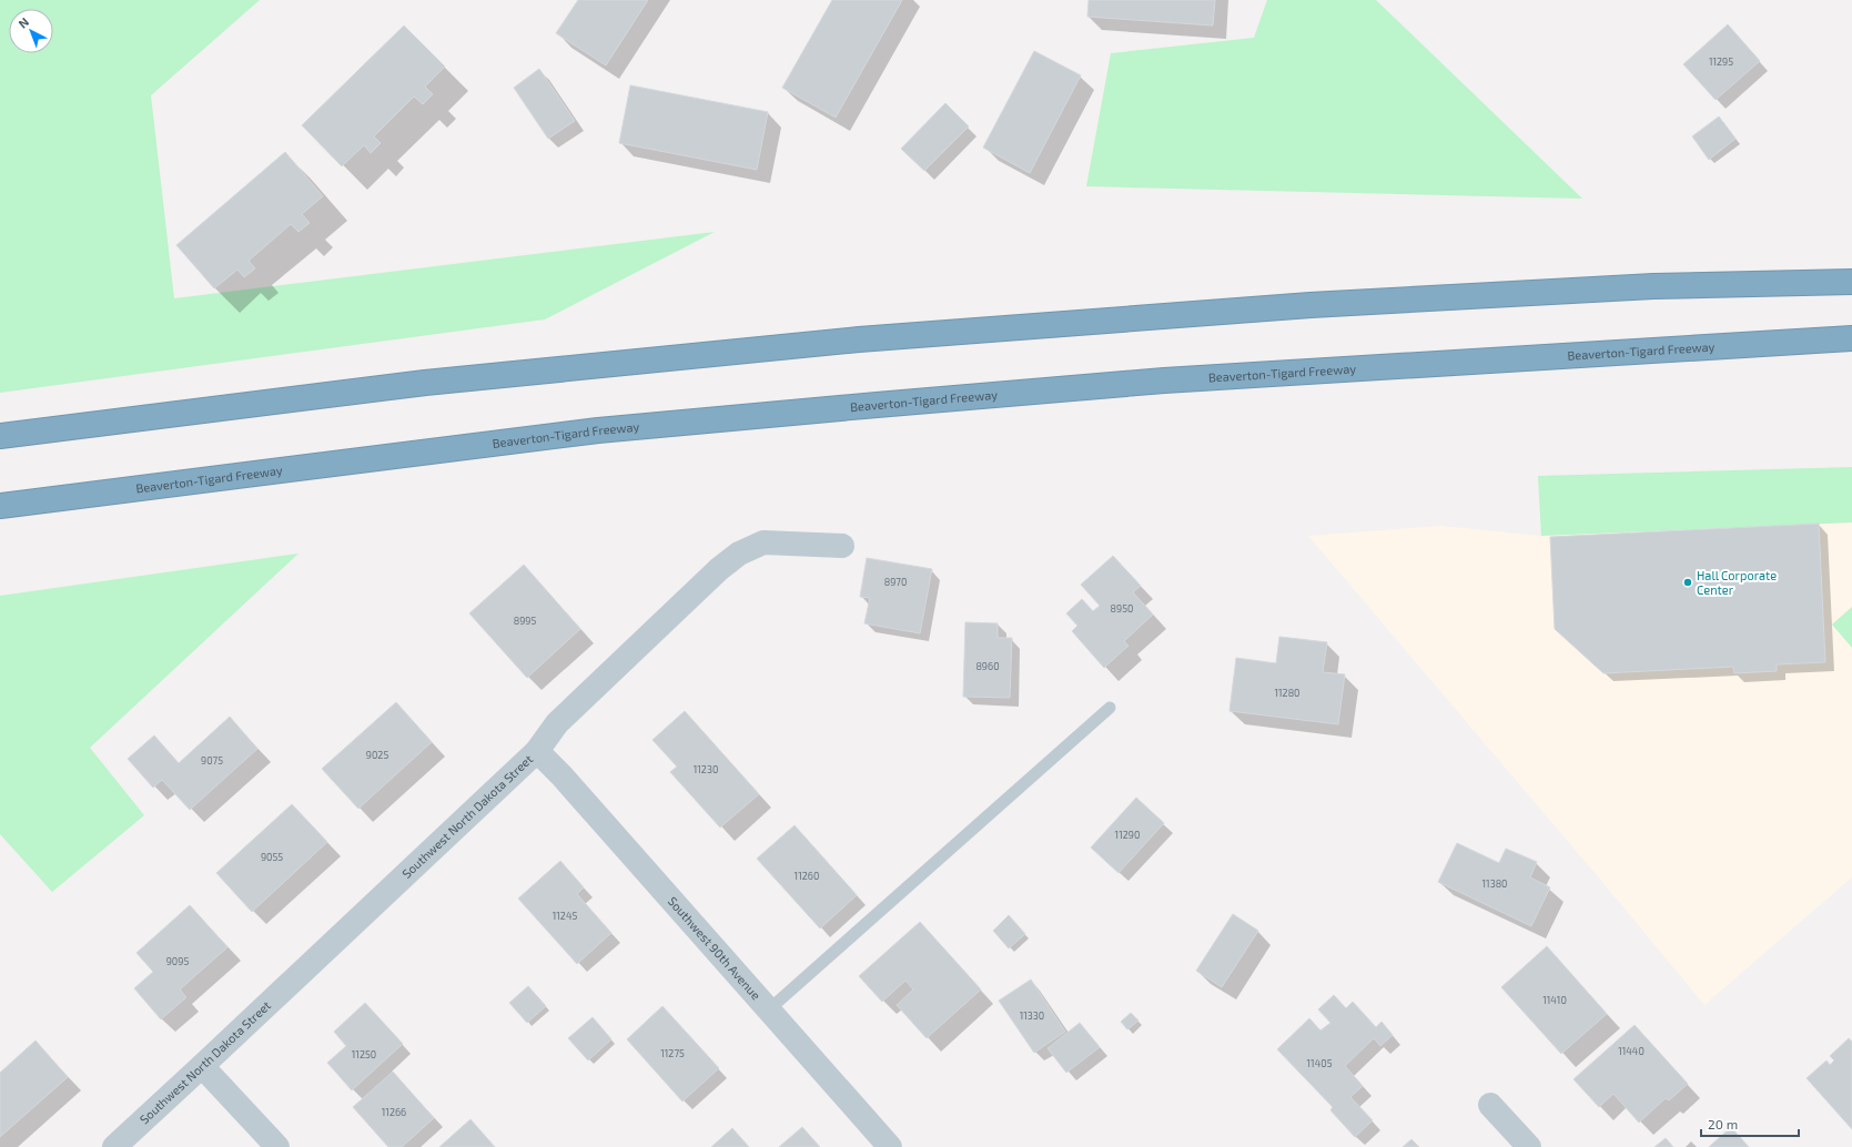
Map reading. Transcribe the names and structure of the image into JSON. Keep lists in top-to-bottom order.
{
  "streets": {
    "highway": ["Beaverton-Tigard Freeway"],
    "street": ["Southwest North Dakota Street", "Southwest 90th Avenue"]
  },
  "crossings": [
    ["Southwest North Dakota Street", "Southwest 90th Avenue"]
  ],
  "places": ["Hall Corporate Center"],
  "house_numbers": [
    "11295",
    "8970",
    "8950",
    "8995",
    "8960",
    "11280",
    "9025",
    "9075",
    "11230",
    "11290",
    "9055",
    "11260",
    "11380",
    "11245",
    "9095",
    "11410",
    "11330",
    "11440",
    "11275",
    "11250",
    "11405",
    "11266"
  ],
  "scale_bar": "20 m",
  "north": "top left"
}
